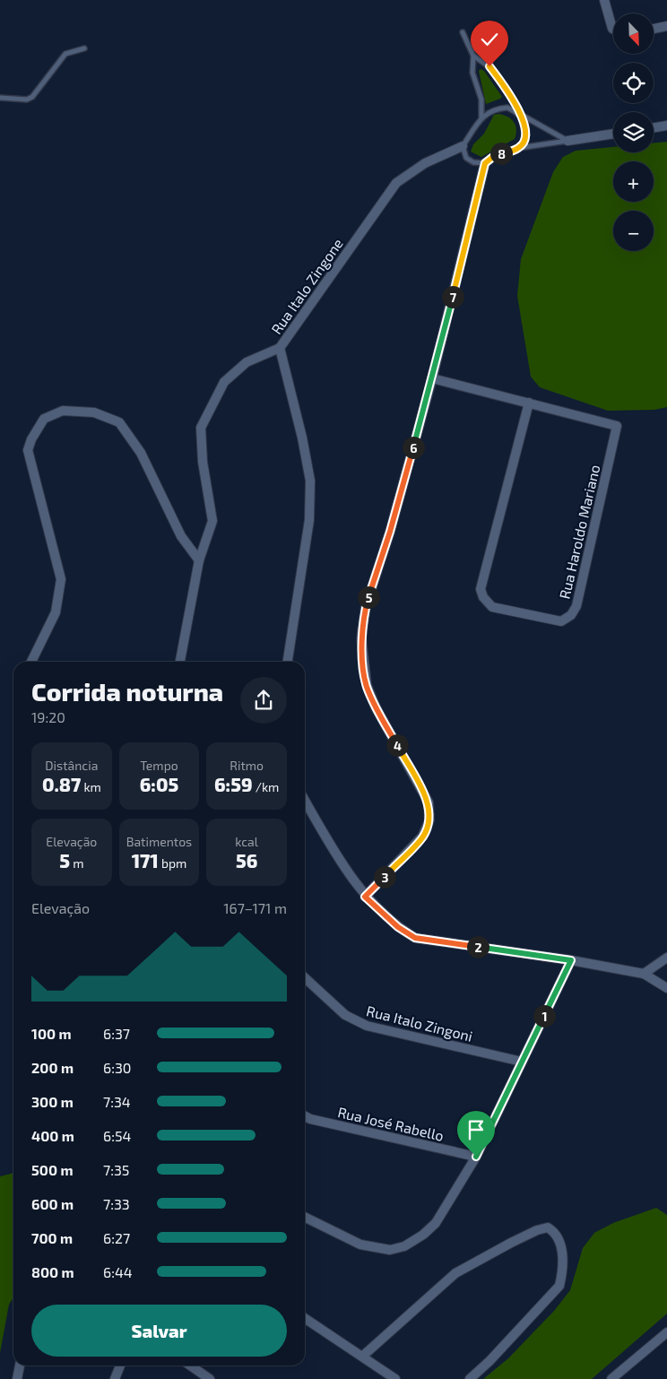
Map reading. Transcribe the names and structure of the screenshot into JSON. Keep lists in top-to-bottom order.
{
  "streets": {
    "street": [
      "Rua Italo Zingone",
      "Rua Haroldo Mariano",
      "Rua Italo Zingoni",
      "Rua José Rabello"
    ]
  },
  "north": "bottom right",
  "page": {
    "map_buttons": ["+", "−"],
    "pins": [
      "8",
      "7",
      "6",
      "5",
      "4",
      "3",
      "2",
      "1"
    ],
    "heading": ["Corrida noturna", "19:20"],
    "stats": [
      ["Distância", "0.87 km"],
      ["Tempo", "6:05"],
      ["Ritmo", "6:59 /km"],
      ["Elevação", "5 m"],
      ["Batimentos", "171 bpm"],
      ["kcal", "56"]
    ],
    "chart": ["Elevação", "167–171 m"],
    "list": [
      {
        "name": "100 m",
        "note": "6:37"
      },
      {
        "name": "200 m",
        "note": "6:30"
      },
      {
        "name": "300 m",
        "note": "7:34"
      },
      {
        "name": "400 m",
        "note": "6:54"
      },
      {
        "name": "500 m",
        "note": "7:35"
      },
      {
        "name": "600 m",
        "note": "7:33"
      },
      {
        "name": "700 m",
        "note": "6:27"
      },
      {
        "name": "800 m",
        "note": "6:44"
      }
    ],
    "buttons": "Salvar"
  }
}
